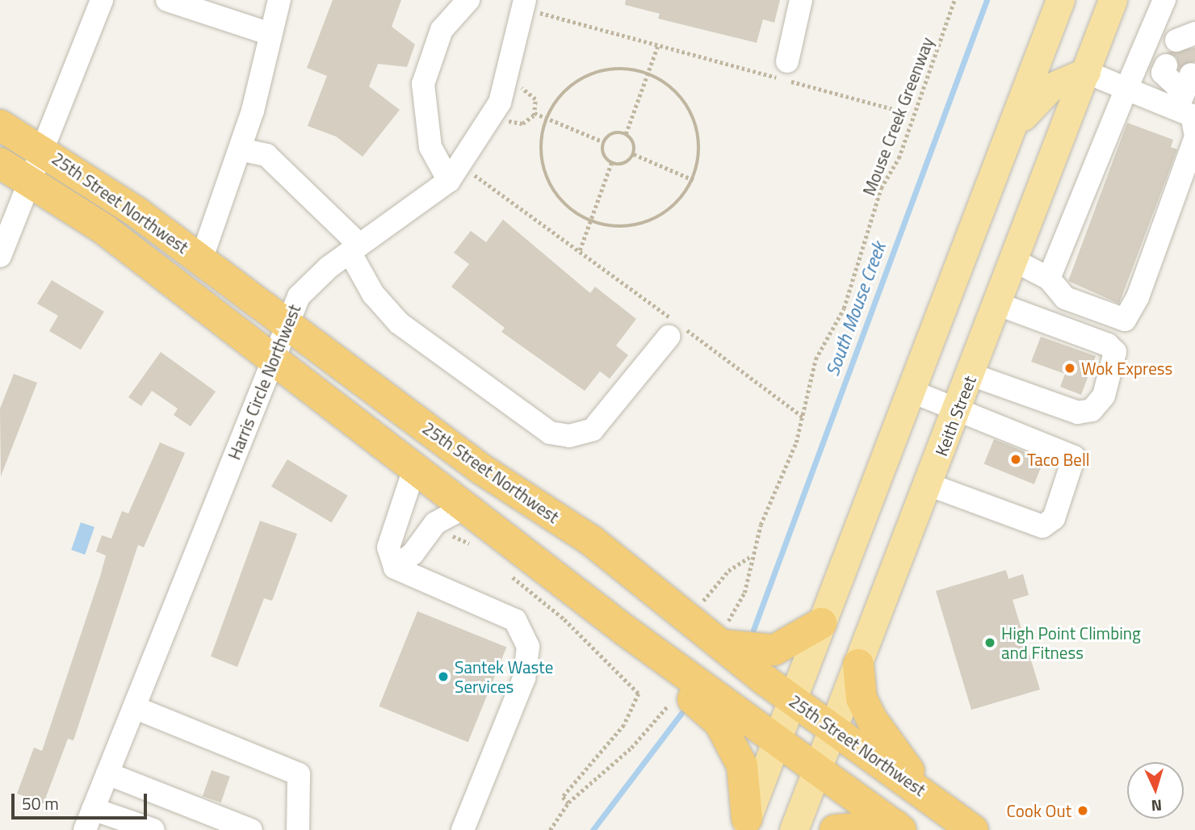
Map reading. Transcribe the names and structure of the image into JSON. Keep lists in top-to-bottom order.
{
  "streets": {
    "highway": ["25th Street Northwest"],
    "main road": ["Keith Street"],
    "street": ["Harris Circle Northwest"],
    "path": ["Mouse Creek Greenway"]
  },
  "crossings": [
    ["Mouse Creek Greenway", "25th Street Northwest"],
    ["25th Street Northwest", "Harris Circle Northwest"],
    ["25th Street Northwest", "Keith Street"]
  ],
  "water": ["South Mouse Creek"],
  "places": [
    "Wok Express",
    "Taco Bell",
    "High Point Climbing and Fitness",
    "Santek Waste Services",
    "Cook Out"
  ],
  "scale_bar": "50 m",
  "north": "bottom"
}
